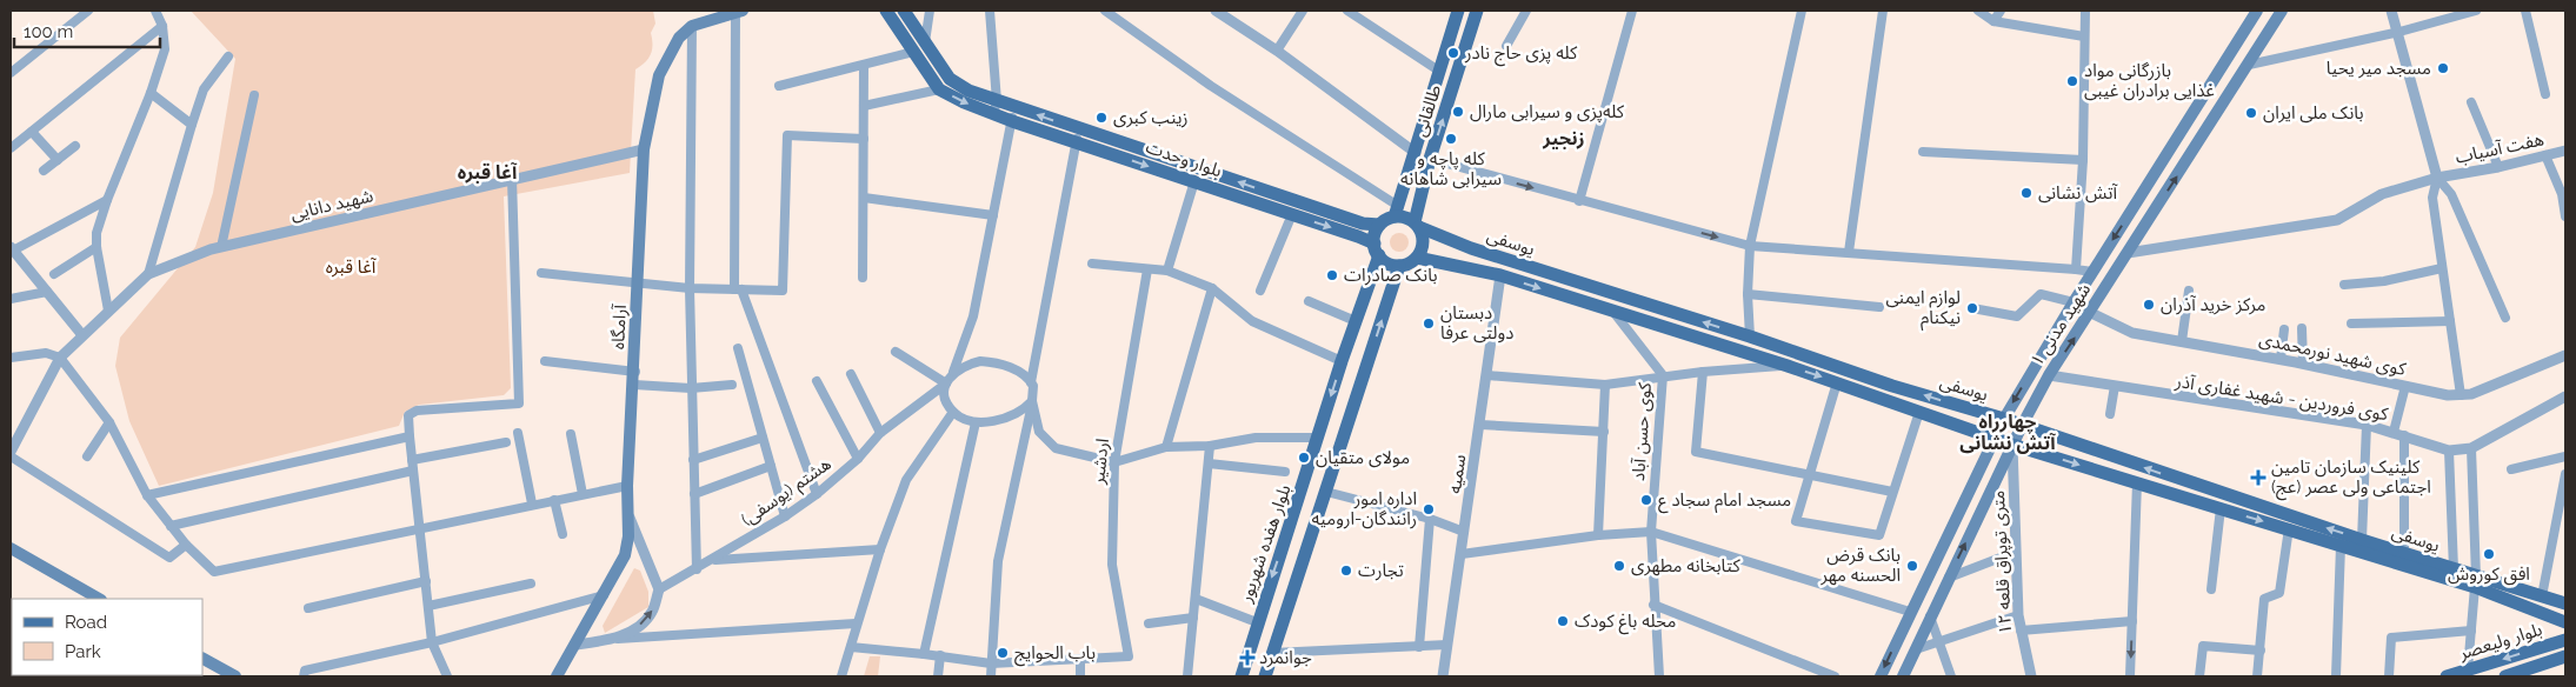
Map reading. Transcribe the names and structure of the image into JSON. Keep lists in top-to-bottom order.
{
  "streets": {
    "main road": [
      "طالقانی",
      "بلوار وحدت",
      "یوسفی",
      "شهید مدنی ۱",
      "آرامگاه",
      "بلوار هفده شهریور",
      "بلوار ولیعصر"
    ],
    "street": [
      "هفت آسیاب",
      "شهید دانایی",
      "کوی شهید نورمحمدی",
      "کوی فروردین - شهید غفاری آذر",
      "کوی حسن آباد",
      "اردشیر",
      "سمیه",
      "هشتم (یوسفی)",
      "۱۲ متری توپراق قلعه"
    ]
  },
  "crossings": [
    ["طالقانی", "بلوار وحدت"],
    ["طالقانی", "یوسفی"],
    ["طالقانی", "بلوار هفده شهریور"],
    ["بلوار وحدت", "یوسفی"],
    ["بلوار وحدت", "بلوار هفده شهریور"],
    ["شهید دانایی", "آرامگاه"],
    ["یوسفی", "شهید مدنی ۱"],
    ["یوسفی", "کوی حسن آباد"],
    ["یوسفی", "سمیه"],
    ["یوسفی", "بلوار هفده شهریور"],
    ["یوسفی", "۱۲ متری توپراق قلعه"],
    ["شهید مدنی ۱", "کوی شهید نورمحمدی"],
    ["شهید مدنی ۱", "کوی فروردین - شهید غفاری آذر"],
    ["شهید مدنی ۱", "۱۲ متری توپراق قلعه"]
  ],
  "districts": ["زنجیر", "آغا قبره", "چهارراه آتش نشانی"],
  "parks": ["آغا قبره"],
  "places": {
    "other": [
      "کله پزى حاج نادر",
      "مسجد میر یحیا",
      "بازرگانی مواد غذایی برادران غیبی",
      "کله‌پزی و سیرابی مارال",
      "بانک ملی ایران",
      "زینب کبری",
      "کله پاچه و سیرابی شاهانه",
      "آتش نشانی",
      "بانک صادرات",
      "مرکز خرید آذران",
      "لوازم ایمنی نیکنام",
      "دبستان دولتی عرفا",
      "مولای متقیان",
      "مسجد امام سجاد ع",
      "اداره امور رانندگان-ارومیه",
      "افق کوروش",
      "کتابخانه مطهری",
      "بانک قرض الحسنه مهر",
      "تجارت",
      "محله باغ کودک",
      "باب الحوایج"
    ],
    "health": ["کلینیک سازمان تامین اجتماعی ولی عصر (عج)", "جوانمرد"]
  },
  "legend": ["Road", "Park"],
  "scale_bar": "100 m"
}
